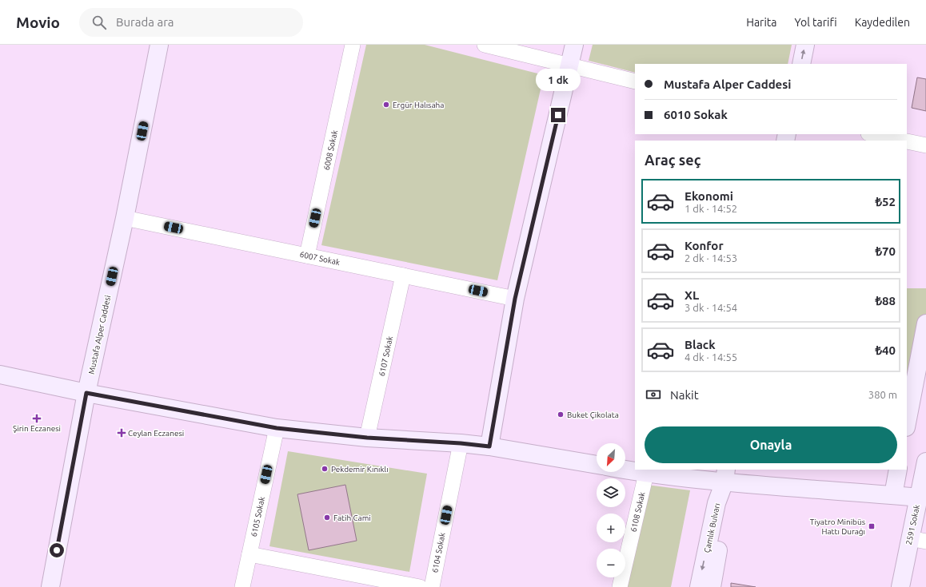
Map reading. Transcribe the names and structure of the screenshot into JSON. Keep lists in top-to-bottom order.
{
  "streets": {
    "street": [
      "6008 Sokak",
      "6007 Sokak",
      "Mustafa Alper Caddesi",
      "6107 Sokak",
      "6108 Sokak",
      "6105 Sokak",
      "2591 Sokak",
      "Çamlık Bulvarı",
      "6104 Sokak"
    ]
  },
  "crossings": [
    ["6008 Sokak", "6007 Sokak"],
    ["6007 Sokak", "Mustafa Alper Caddesi"],
    ["6007 Sokak", "6107 Sokak"]
  ],
  "places": {
    "other": [
      "Ergür Halısaha",
      "Buket Çikolata",
      "Pekdemir Kınıklı",
      "Fatih Cami"
    ],
    "health": ["Şirin Eczanesi", "Ceylan Eczanesi"],
    "transit": ["Tiyatro Minibüs Hattı Durağı"]
  },
  "north": "bottom left",
  "page": {
    "header": "Movio",
    "search": "Burada ara",
    "nav": ["Harita", "Yol tarifi", "Kaydedilen"],
    "banner": ["Mustafa Alper Caddesi", "6010 Sokak"],
    "bubble": "1 dk",
    "heading": "Araç seç",
    "list": [
      {
        "name": "Ekonomi",
        "note": "1 dk · 14:52",
        "value": "₺52"
      },
      {
        "name": "Konfor",
        "note": "2 dk · 14:53",
        "value": "₺70"
      },
      {
        "name": "XL",
        "note": "3 dk · 14:54",
        "value": "₺88"
      },
      {
        "name": "Black",
        "note": "4 dk · 14:55",
        "value": "₺40"
      }
    ],
    "pay": ["Nakit", "380 m"],
    "buttons": "Onayla",
    "map_buttons": ["+", "−"]
  }
}
